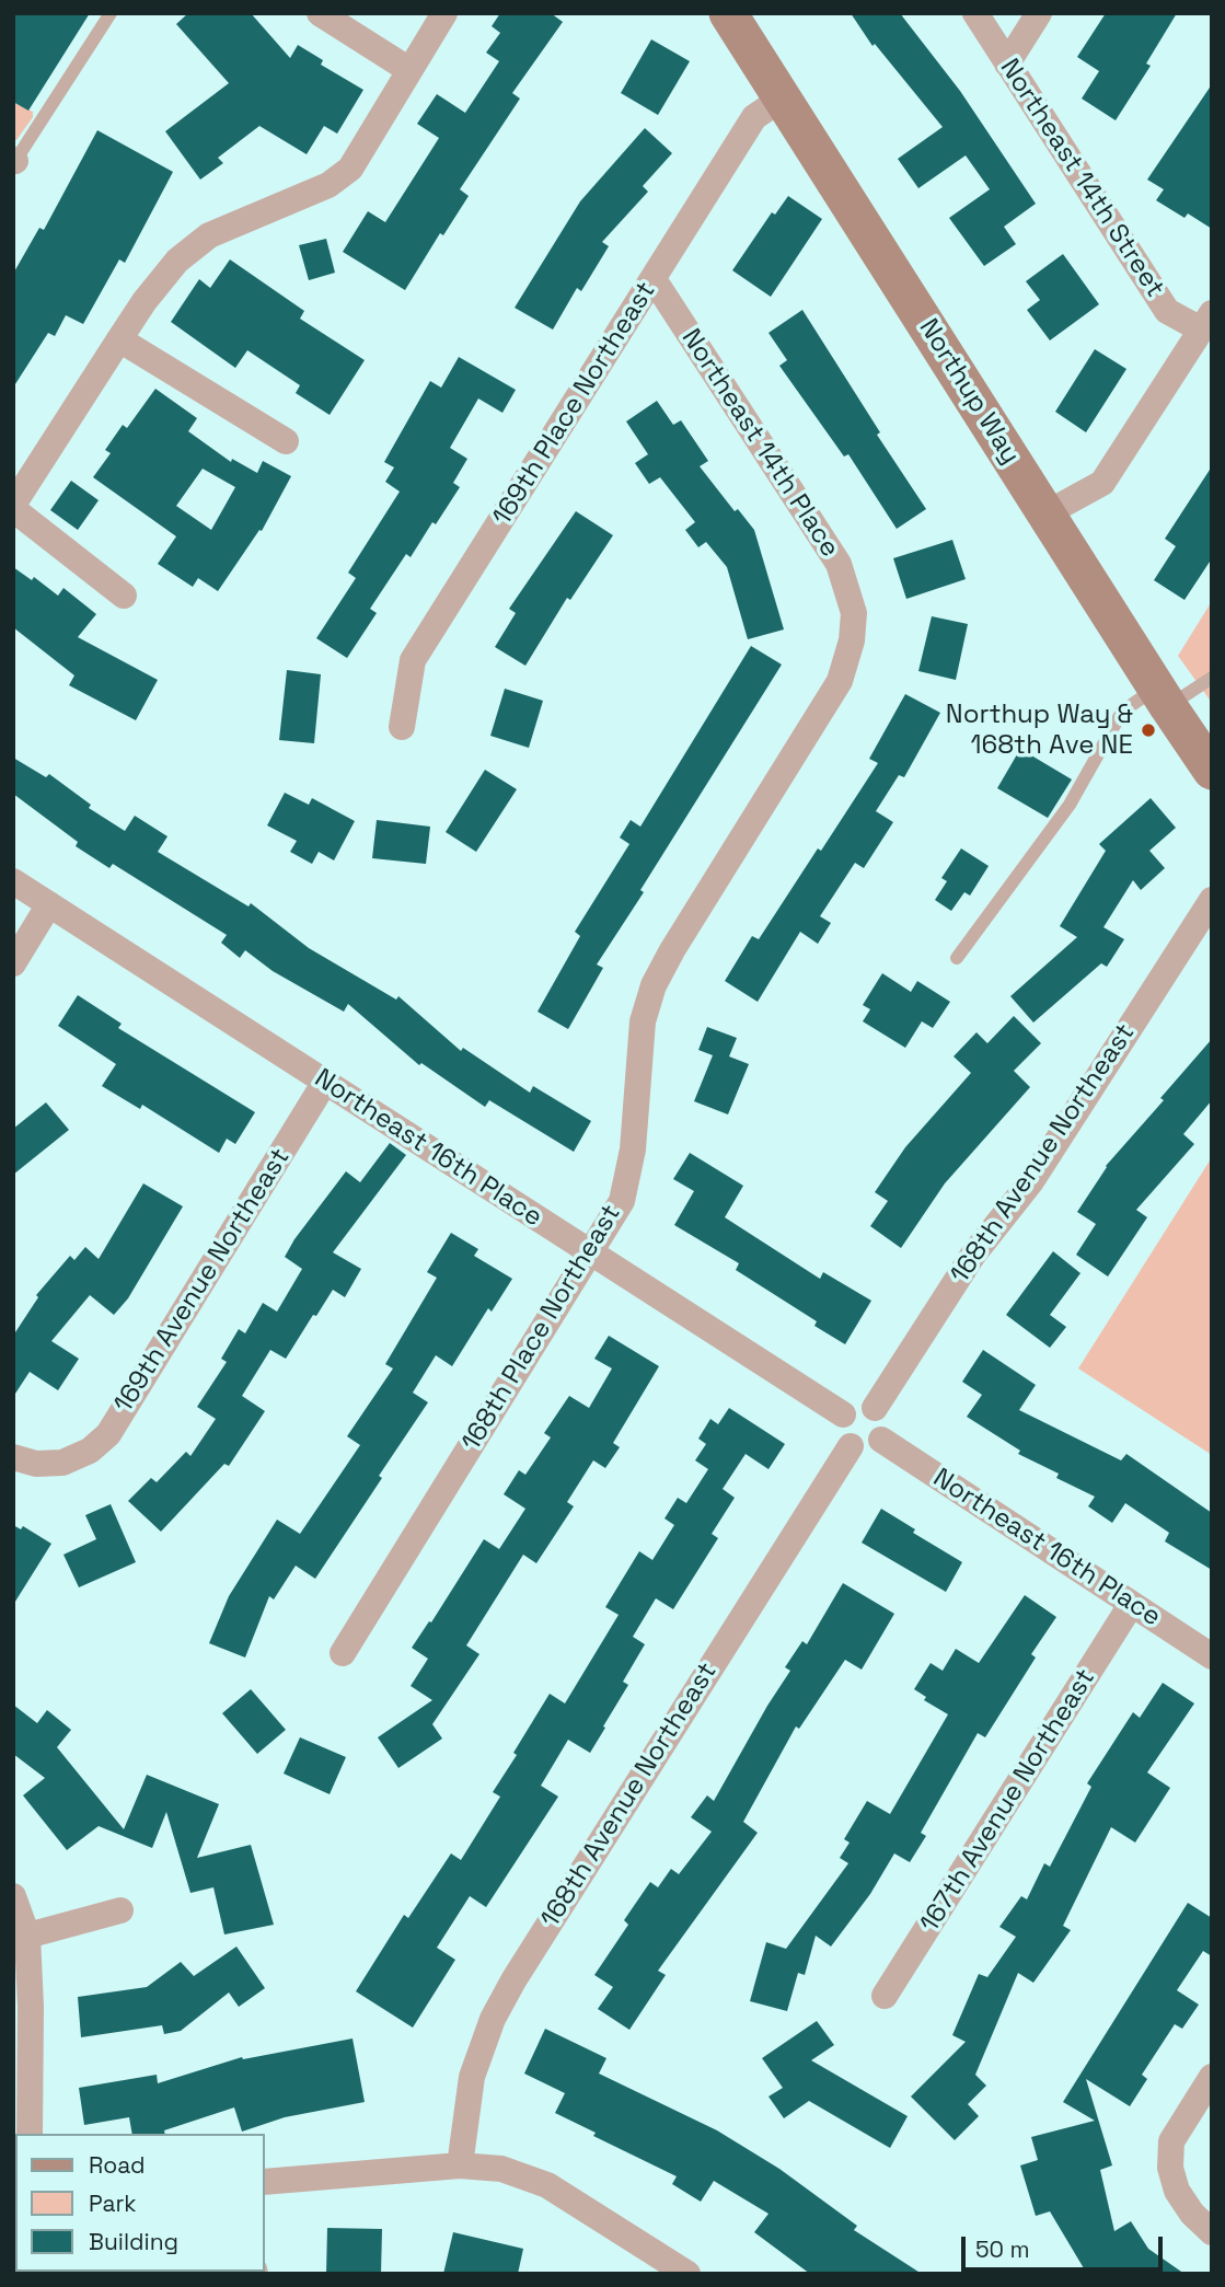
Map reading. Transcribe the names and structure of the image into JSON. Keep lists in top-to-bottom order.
{
  "streets": {
    "street": [
      "Northeast 14th Street",
      "Northup Way",
      "169th Place Northeast",
      "Northeast 14th Place",
      "Northeast 16th Place",
      "168th Avenue Northeast",
      "169th Avenue Northeast",
      "168th Place Northeast",
      "167th Avenue Northeast"
    ]
  },
  "crossings": [
    ["Northup Way", "169th Place Northeast"],
    ["169th Place Northeast", "Northeast 14th Place"],
    ["Northeast 14th Place", "168th Place Northeast"],
    ["Northeast 16th Place", "168th Avenue Northeast"],
    ["Northeast 16th Place", "169th Avenue Northeast"],
    ["Northeast 16th Place", "168th Place Northeast"],
    ["Northeast 16th Place", "167th Avenue Northeast"]
  ],
  "places": ["Northup Way & 168th Ave NE"],
  "legend": ["Road", "Park", "Building"],
  "scale_bar": "50 m"
}
